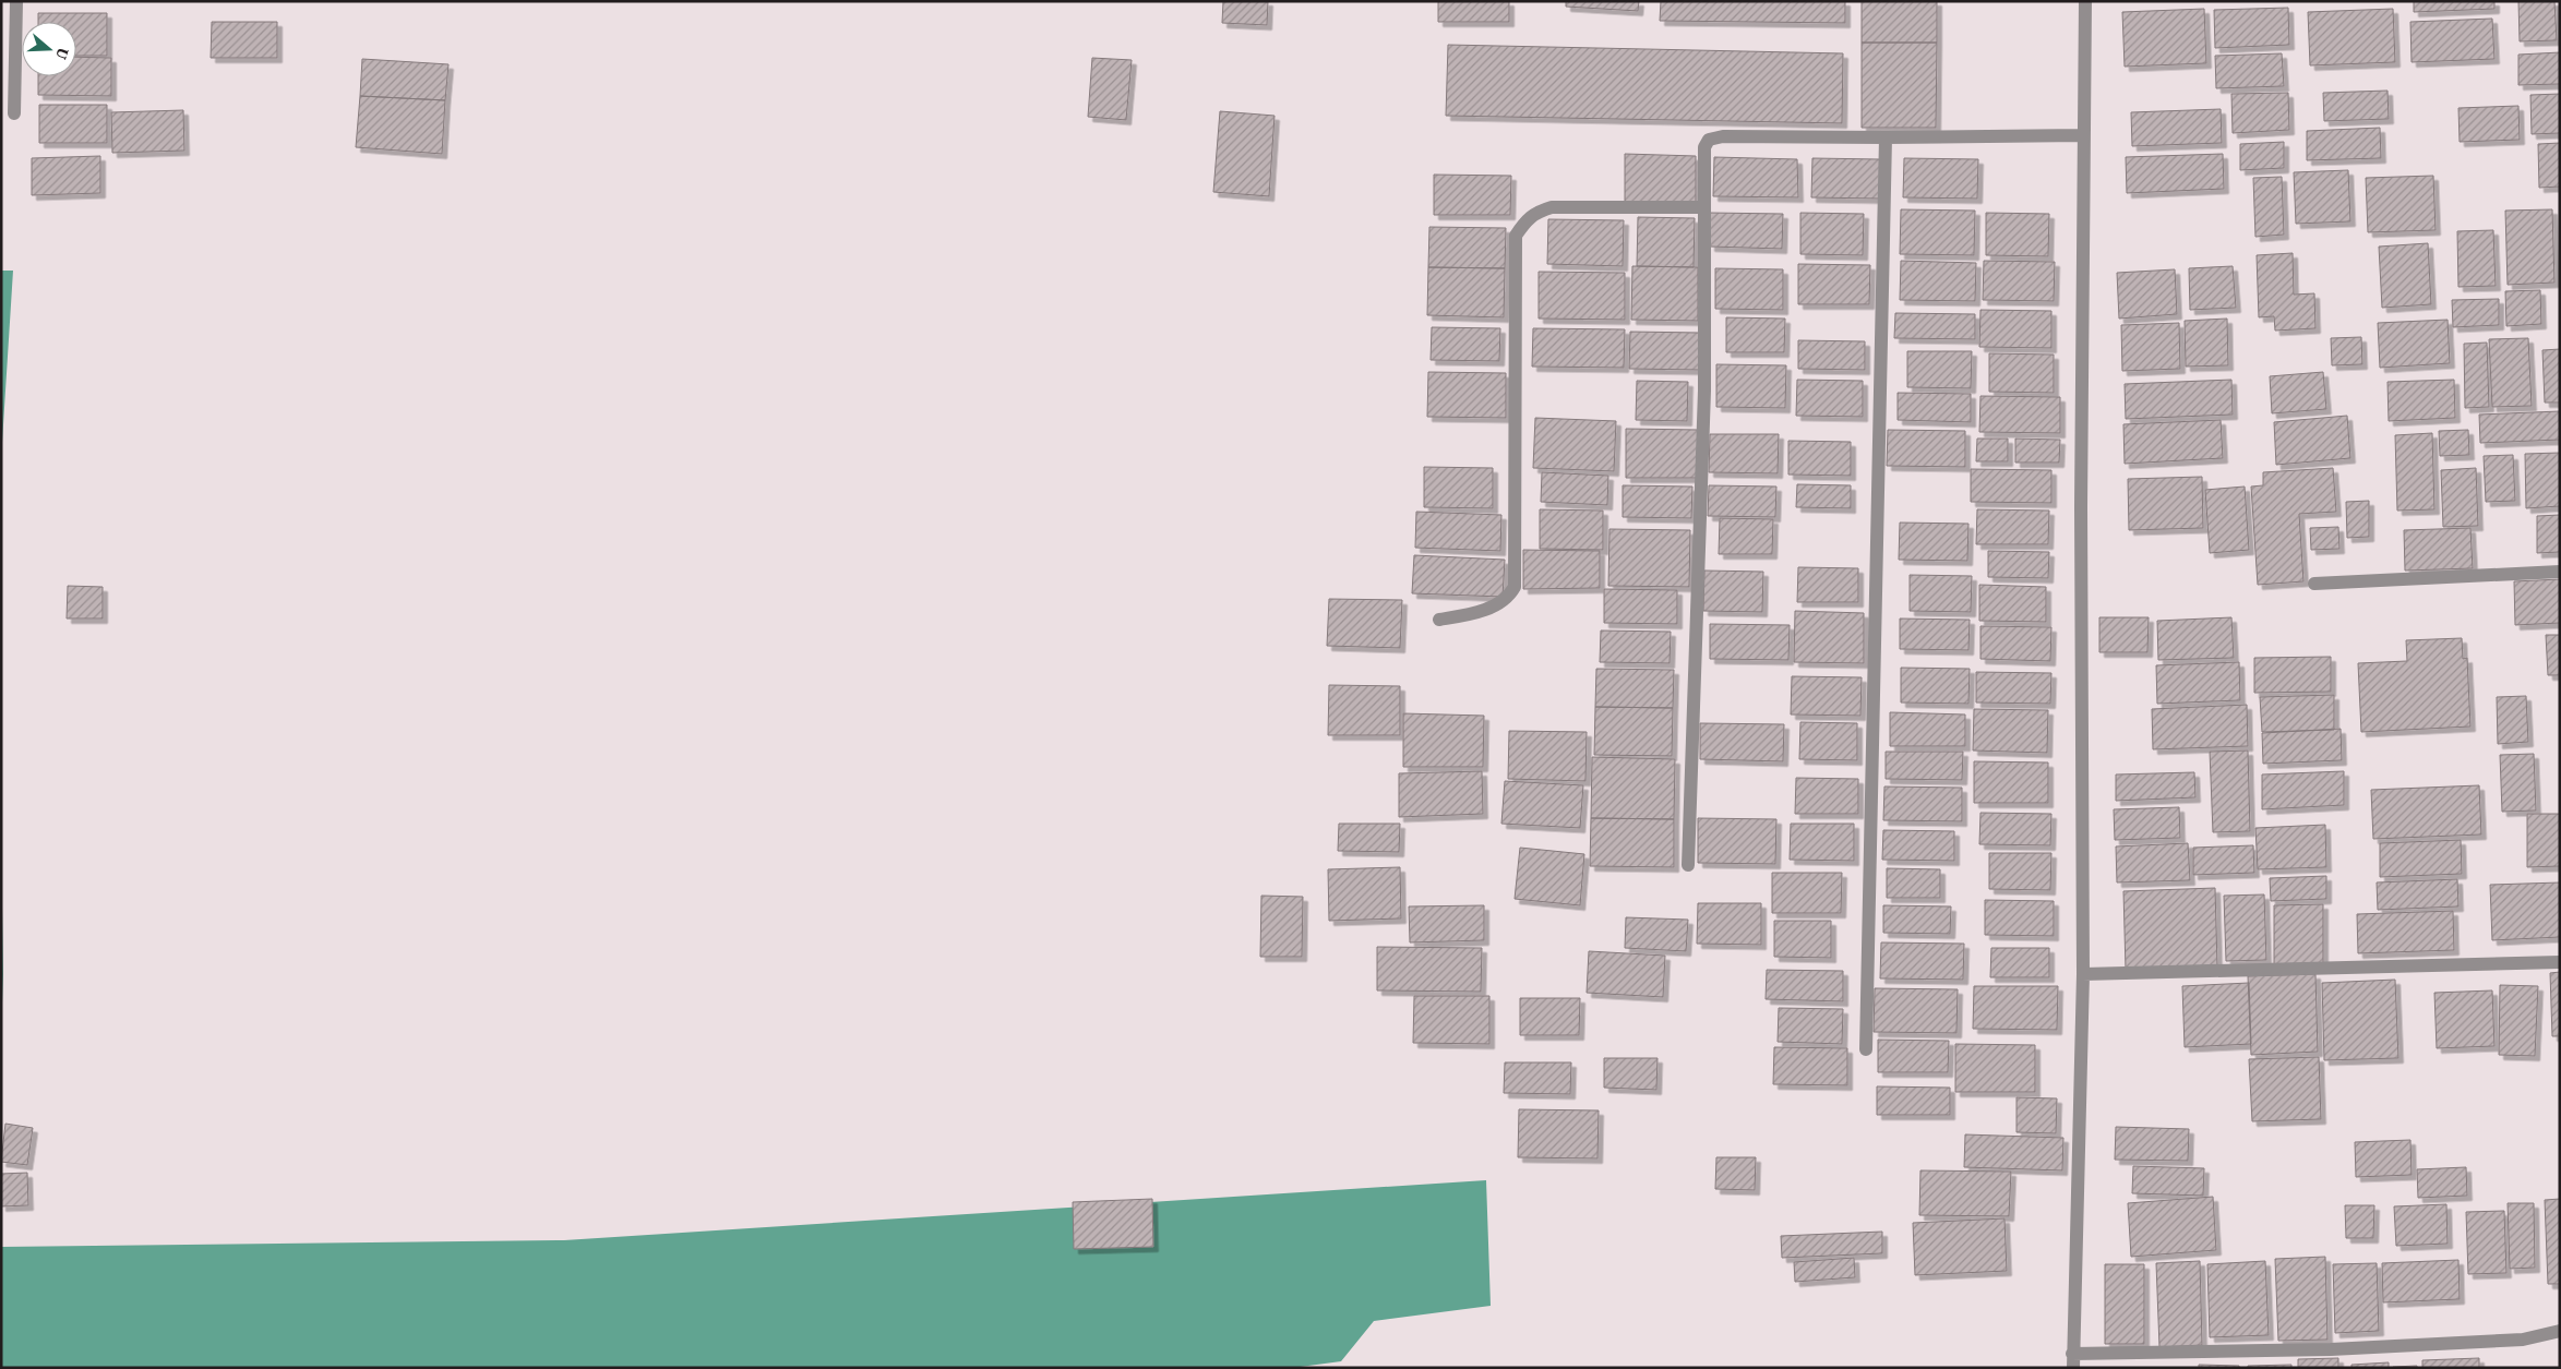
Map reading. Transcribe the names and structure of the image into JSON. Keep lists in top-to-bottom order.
{
  "north": "right"
}
